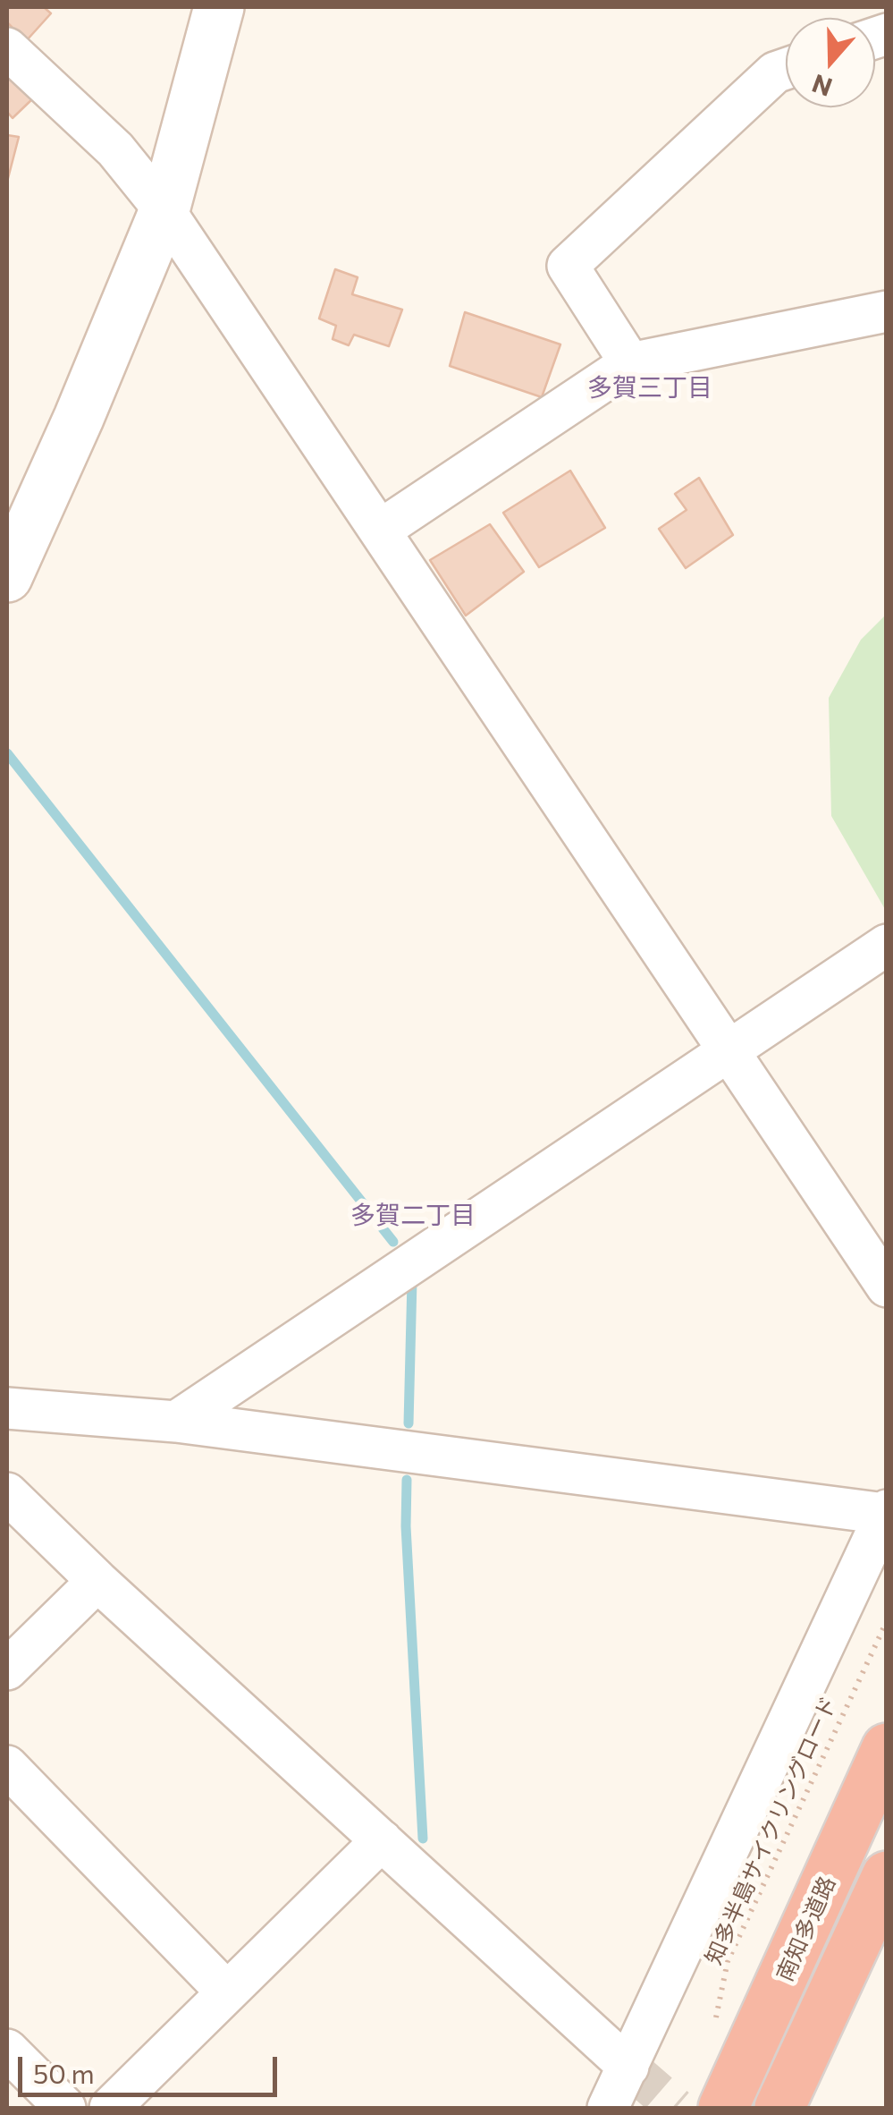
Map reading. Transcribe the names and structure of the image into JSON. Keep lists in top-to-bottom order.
{
  "streets": {
    "highway": ["南知多道路"],
    "path": ["知多半島サイクリングロード"]
  },
  "districts": ["多賀三丁目", "多賀二丁目"],
  "scale_bar": "50 m",
  "north": "bottom"
}
